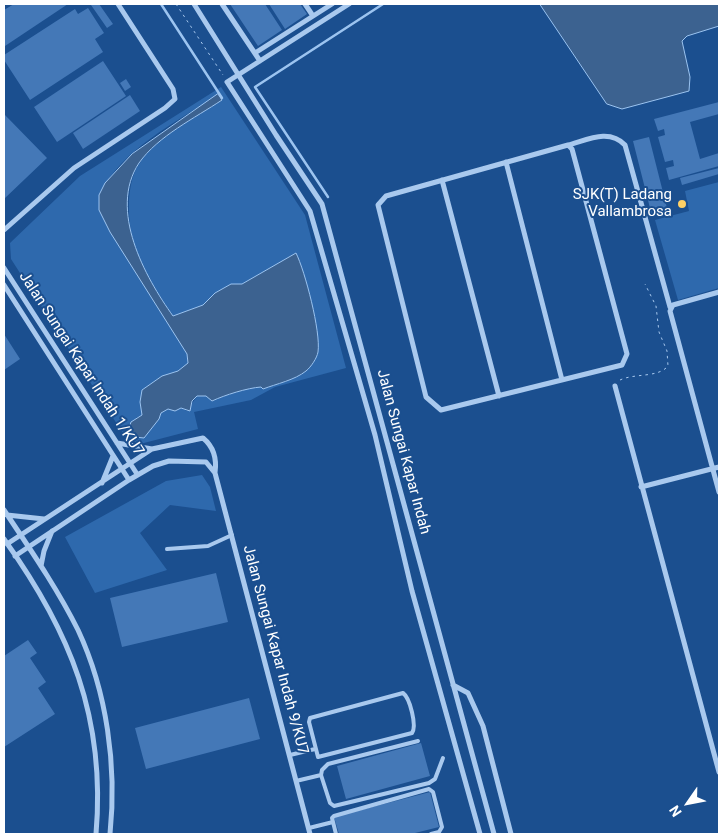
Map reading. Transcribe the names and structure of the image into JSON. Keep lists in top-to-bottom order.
{
  "streets": {
    "street": ["Jalan Sungai Kapar Indah 1/KU7", "Jalan Sungai Kapar Indah", "Jalan Sungai Kapar Indah 9/KU7"]
  },
  "places": ["SJK(T) Ladang Vallambrosa"],
  "north": "bottom left"
}
